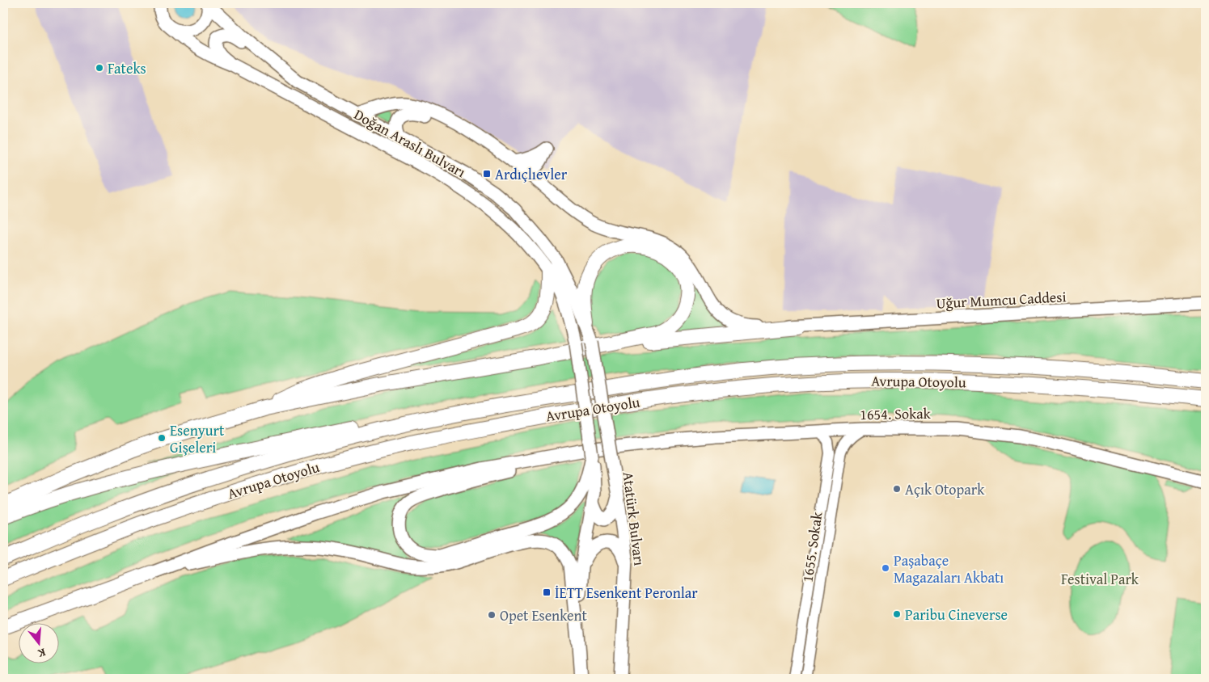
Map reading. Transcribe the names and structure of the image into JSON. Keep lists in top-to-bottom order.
{
  "streets": {
    "highway": ["Avrupa Otoyolu"],
    "main road": [
      "Doğan Araslı Bulvarı",
      "Uğur Mumcu Caddesi",
      "1654. Sokak",
      "Atatürk Bulvarı"
    ],
    "street": ["1655. Sokak"]
  },
  "crossings": [
    ["Doğan Araslı Bulvarı", "Atatürk Bulvarı"],
    ["1654. Sokak", "1655. Sokak"]
  ],
  "parks": ["Festival Park"],
  "places": {
    "other": [
      "Fateks",
      "Esenyurt Gişeleri",
      "Açık Otopark",
      "Paşabaçe Magazaları Akbatı",
      "Paribu Cineverse",
      "Opet Esenkent"
    ],
    "transit": ["Ardıçlıevler", "İETT Esenkent Peronlar"]
  },
  "north": "bottom"
}
